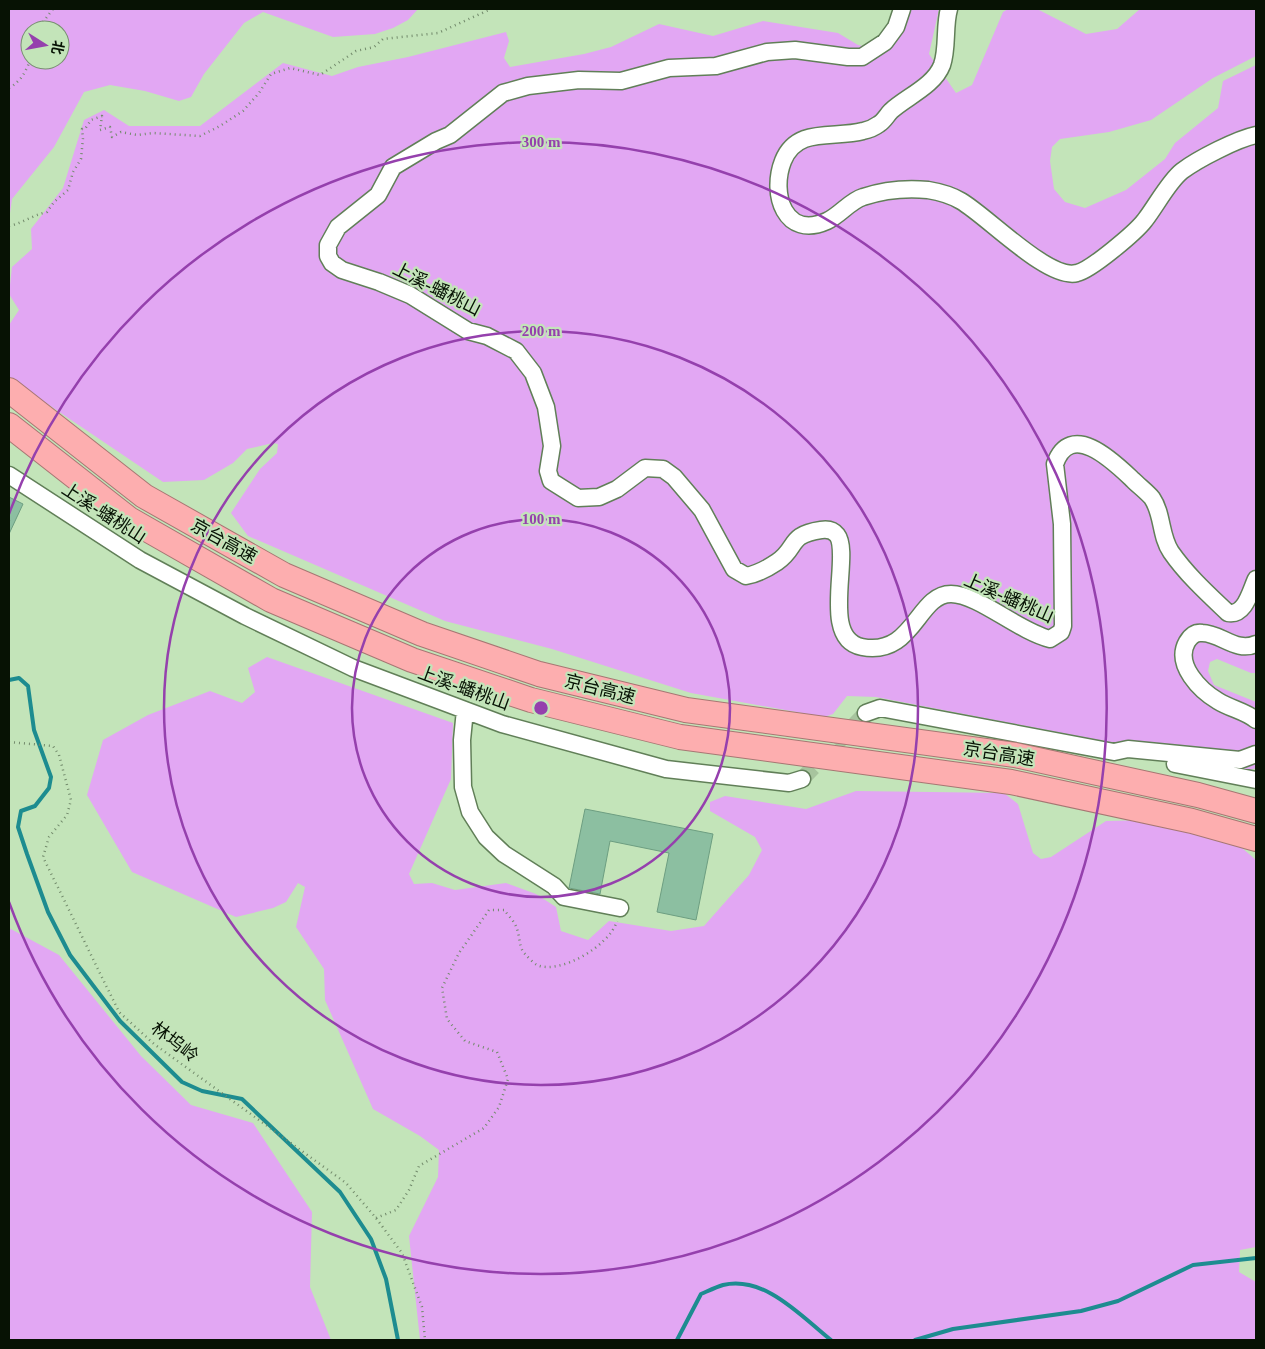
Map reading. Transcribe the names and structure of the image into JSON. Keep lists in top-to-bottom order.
{
  "streets": {
    "highway": ["京台高速"],
    "street": ["上溪-蟠桃山"],
    "path": ["林坞岭"]
  },
  "north": "right",
  "rings": ["300 m", "200 m", "100 m"]
}
